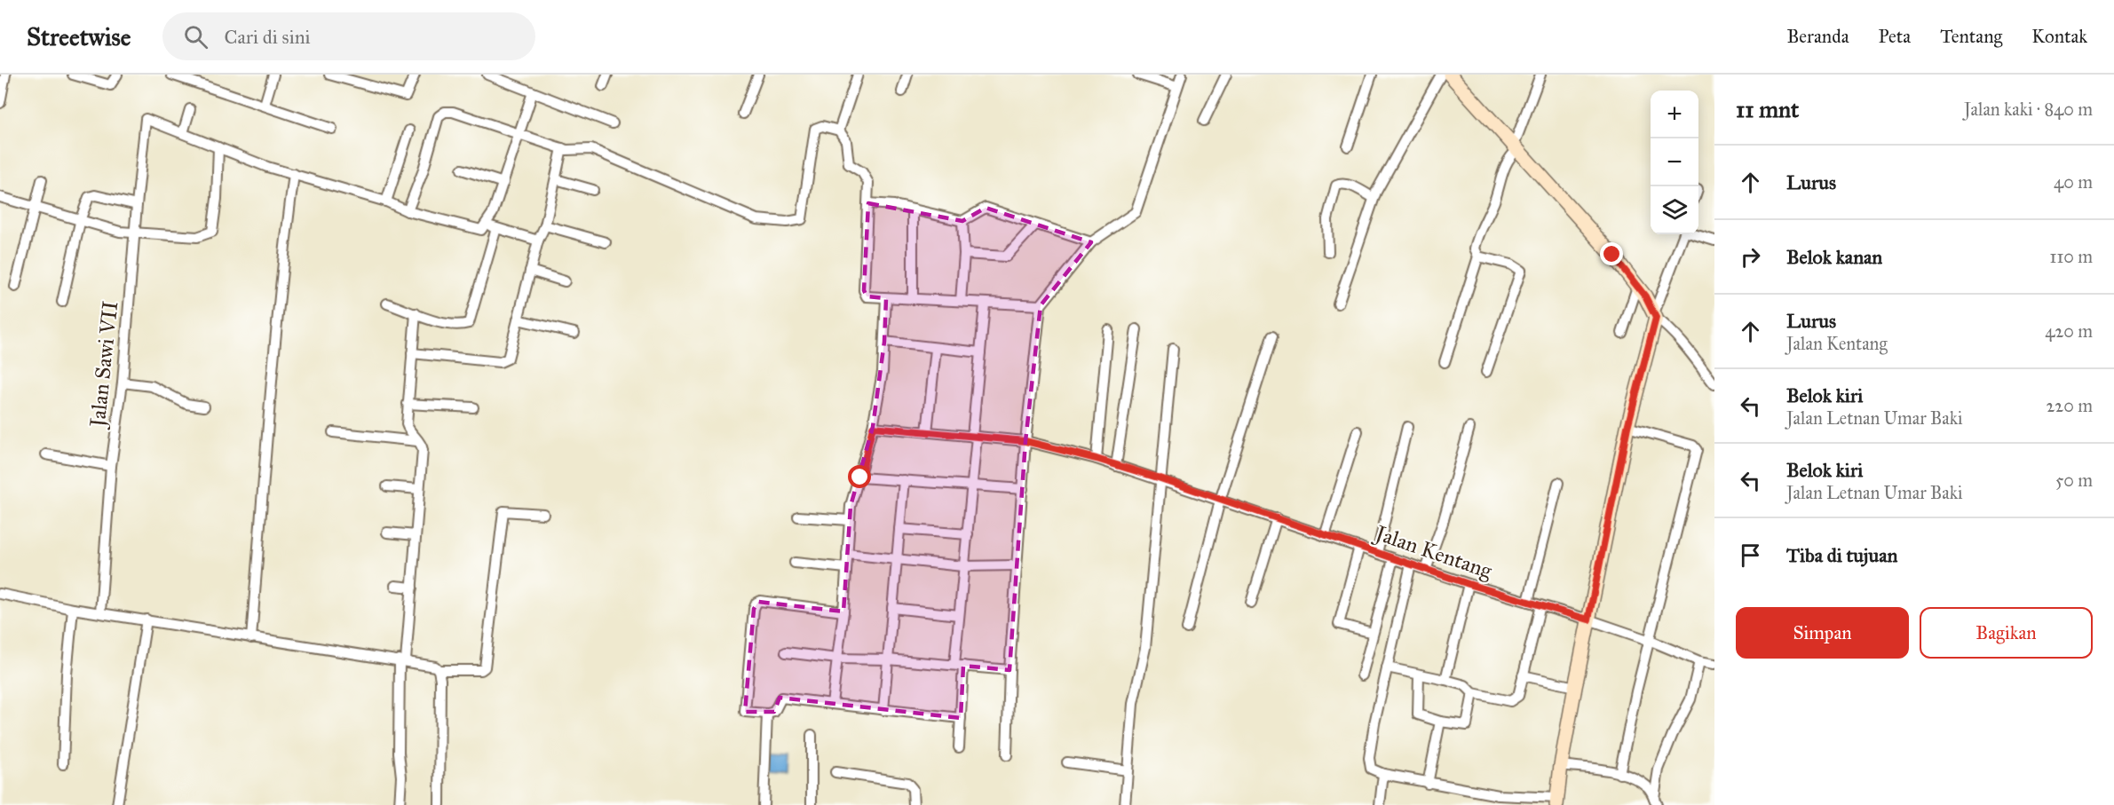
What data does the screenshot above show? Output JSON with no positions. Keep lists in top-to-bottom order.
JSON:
{
  "streets": {
    "street": ["Jalan Sawi VII", "Jalan Kentang"]
  },
  "page": {
    "header": "Streetwise",
    "search": "Cari di sini",
    "nav": [
      "Beranda",
      "Peta",
      "Tentang",
      "Kontak"
    ],
    "heading": ["11 mnt", "Jalan kaki · 840 m"],
    "map_buttons": ["+", "−"],
    "list": [
      ["Lurus", "40 m"],
      ["Belok kanan", "110 m"],
      ["Lurus", "Jalan Kentang", "420 m"],
      ["Belok kiri", "Jalan Letnan Umar Baki", "220 m"],
      ["Belok kiri", "Jalan Letnan Umar Baki", "50 m"],
      "Tiba di tujuan"
    ],
    "buttons": ["Simpan", "Bagikan"]
  }
}
